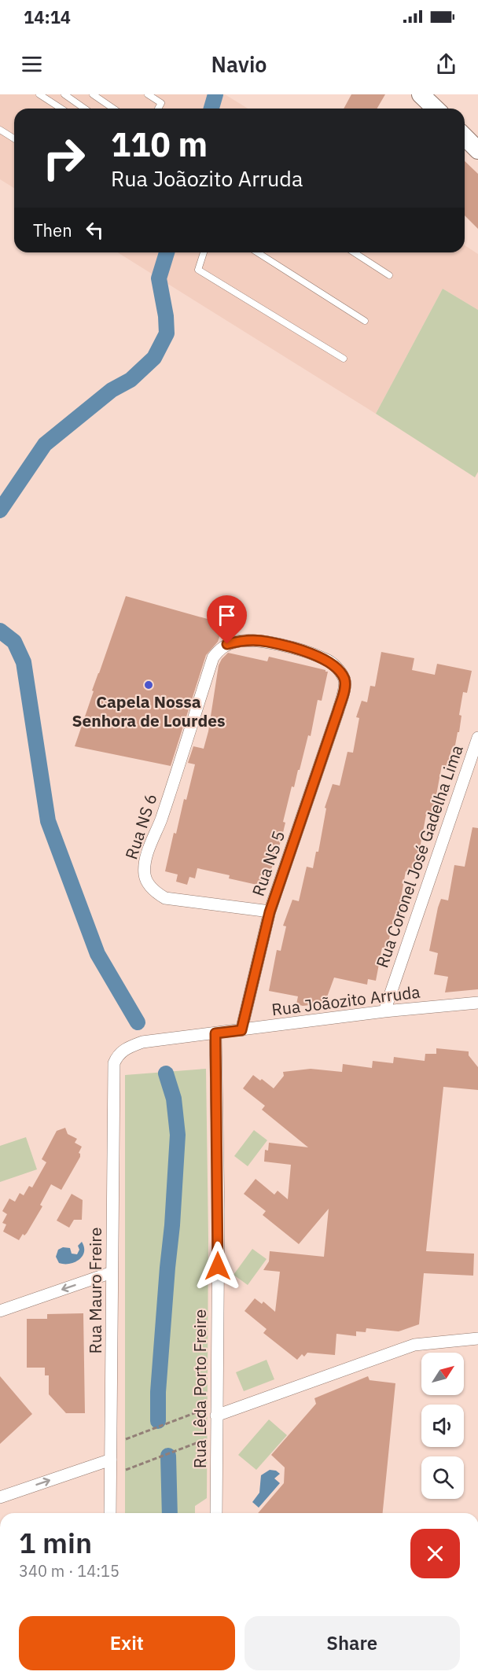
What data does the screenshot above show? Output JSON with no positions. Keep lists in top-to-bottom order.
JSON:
{
  "streets": {
    "street": [
      "Rua NS 6",
      "Rua Coronel José Gadelha Lima",
      "Rua NS 5",
      "Rua Joãozito Arruda",
      "Rua Mauro Freire",
      "Rua Lêda Porto Freire"
    ]
  },
  "crossings": [
    ["Rua NS 6", "Rua NS 5"],
    ["Rua Coronel José Gadelha Lima", "Rua Joãozito Arruda"],
    ["Rua NS 5", "Rua Joãozito Arruda"],
    ["Rua Joãozito Arruda", "Rua Mauro Freire"],
    ["Rua Joãozito Arruda", "Rua Lêda Porto Freire"]
  ],
  "places": ["Capela Nossa Senhora de Lourdes"],
  "north": "top right",
  "page": {
    "status": "14:14",
    "header": "Navio",
    "turn": ["110 m", "Rua Joãozito Arruda"],
    "then": "Then",
    "heading": ["1 min", "340 m · 14:15"],
    "buttons": ["Exit", "Share"]
  }
}
